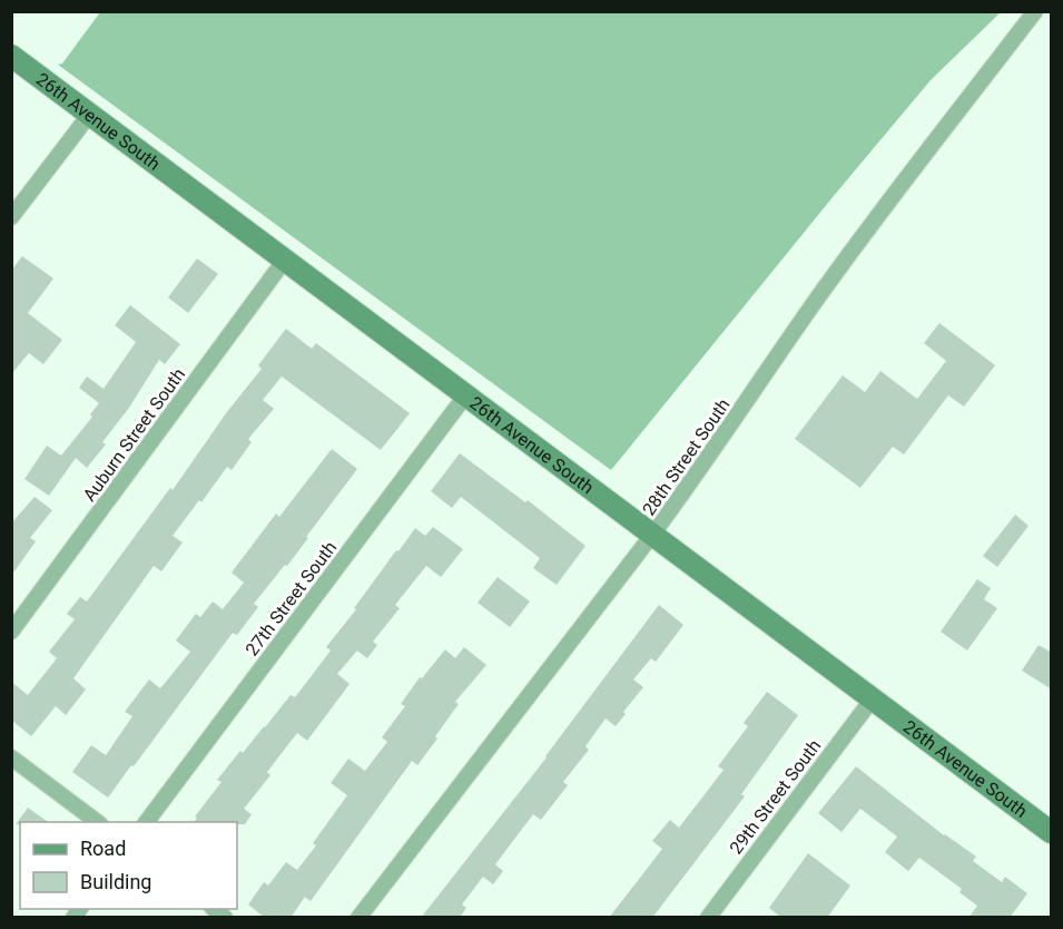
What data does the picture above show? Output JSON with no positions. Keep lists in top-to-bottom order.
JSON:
{
  "streets": {
    "street": [
      "26th Avenue South",
      "Auburn Street South",
      "28th Street South",
      "27th Street South",
      "29th Street South"
    ]
  },
  "crossings": [
    ["26th Avenue South", "Auburn Street South"],
    ["26th Avenue South", "28th Street South"],
    ["26th Avenue South", "27th Street South"],
    ["26th Avenue South", "29th Street South"]
  ],
  "legend": ["Road", "Building"]
}
